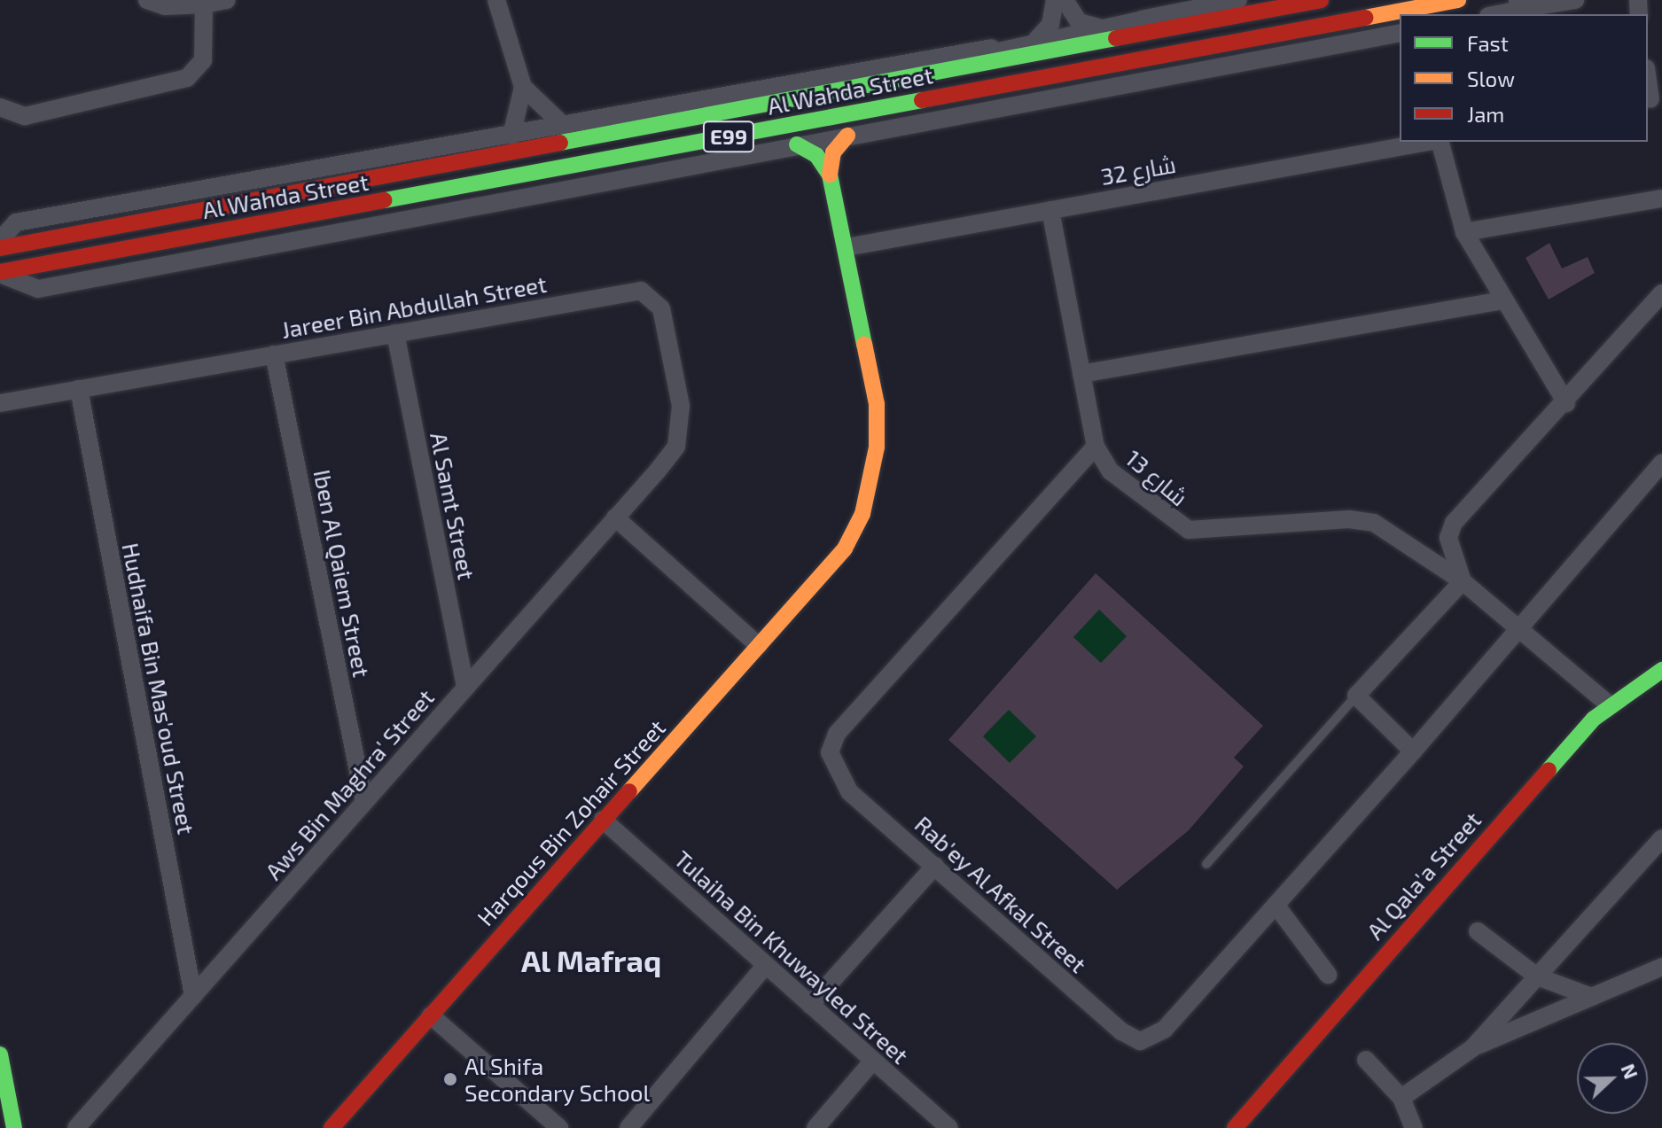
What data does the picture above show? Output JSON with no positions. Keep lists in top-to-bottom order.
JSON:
{
  "streets": {
    "main road": [
      "Al Wahda Street",
      "E99",
      "Harqous Bin Zohair Street",
      "Al Qala'a Street"
    ],
    "street": [
      "شارع 32",
      "Jareer Bin Abdullah Street",
      "شارع 13",
      "Al Samt Street",
      "Iben Al Qaiem Street",
      "Hudhaifa Bin Mas'oud Street",
      "Aws Bin Maghra' Street",
      "Rab'ey Al Afkal Street",
      "Tulaiha Bin Khuwayled Street"
    ]
  },
  "crossings": [
    ["شارع 32", "شارع 13"],
    ["شارع 32", "Harqous Bin Zohair Street"],
    ["Jareer Bin Abdullah Street", "Al Samt Street"],
    ["Jareer Bin Abdullah Street", "Iben Al Qaiem Street"],
    ["Jareer Bin Abdullah Street", "Hudhaifa Bin Mas'oud Street"],
    ["Jareer Bin Abdullah Street", "Aws Bin Maghra' Street"],
    ["شارع 13", "Al Qala'a Street"],
    ["شارع 13", "Rab'ey Al Afkal Street"],
    ["Al Samt Street", "Aws Bin Maghra' Street"],
    ["Iben Al Qaiem Street", "Aws Bin Maghra' Street"],
    ["Hudhaifa Bin Mas'oud Street", "Aws Bin Maghra' Street"],
    ["Harqous Bin Zohair Street", "Tulaiha Bin Khuwayled Street"]
  ],
  "districts": ["Al Mafraq"],
  "places": ["Al Shifa Secondary School"],
  "legend": ["Fast", "Slow", "Jam"],
  "north": "right"
}
